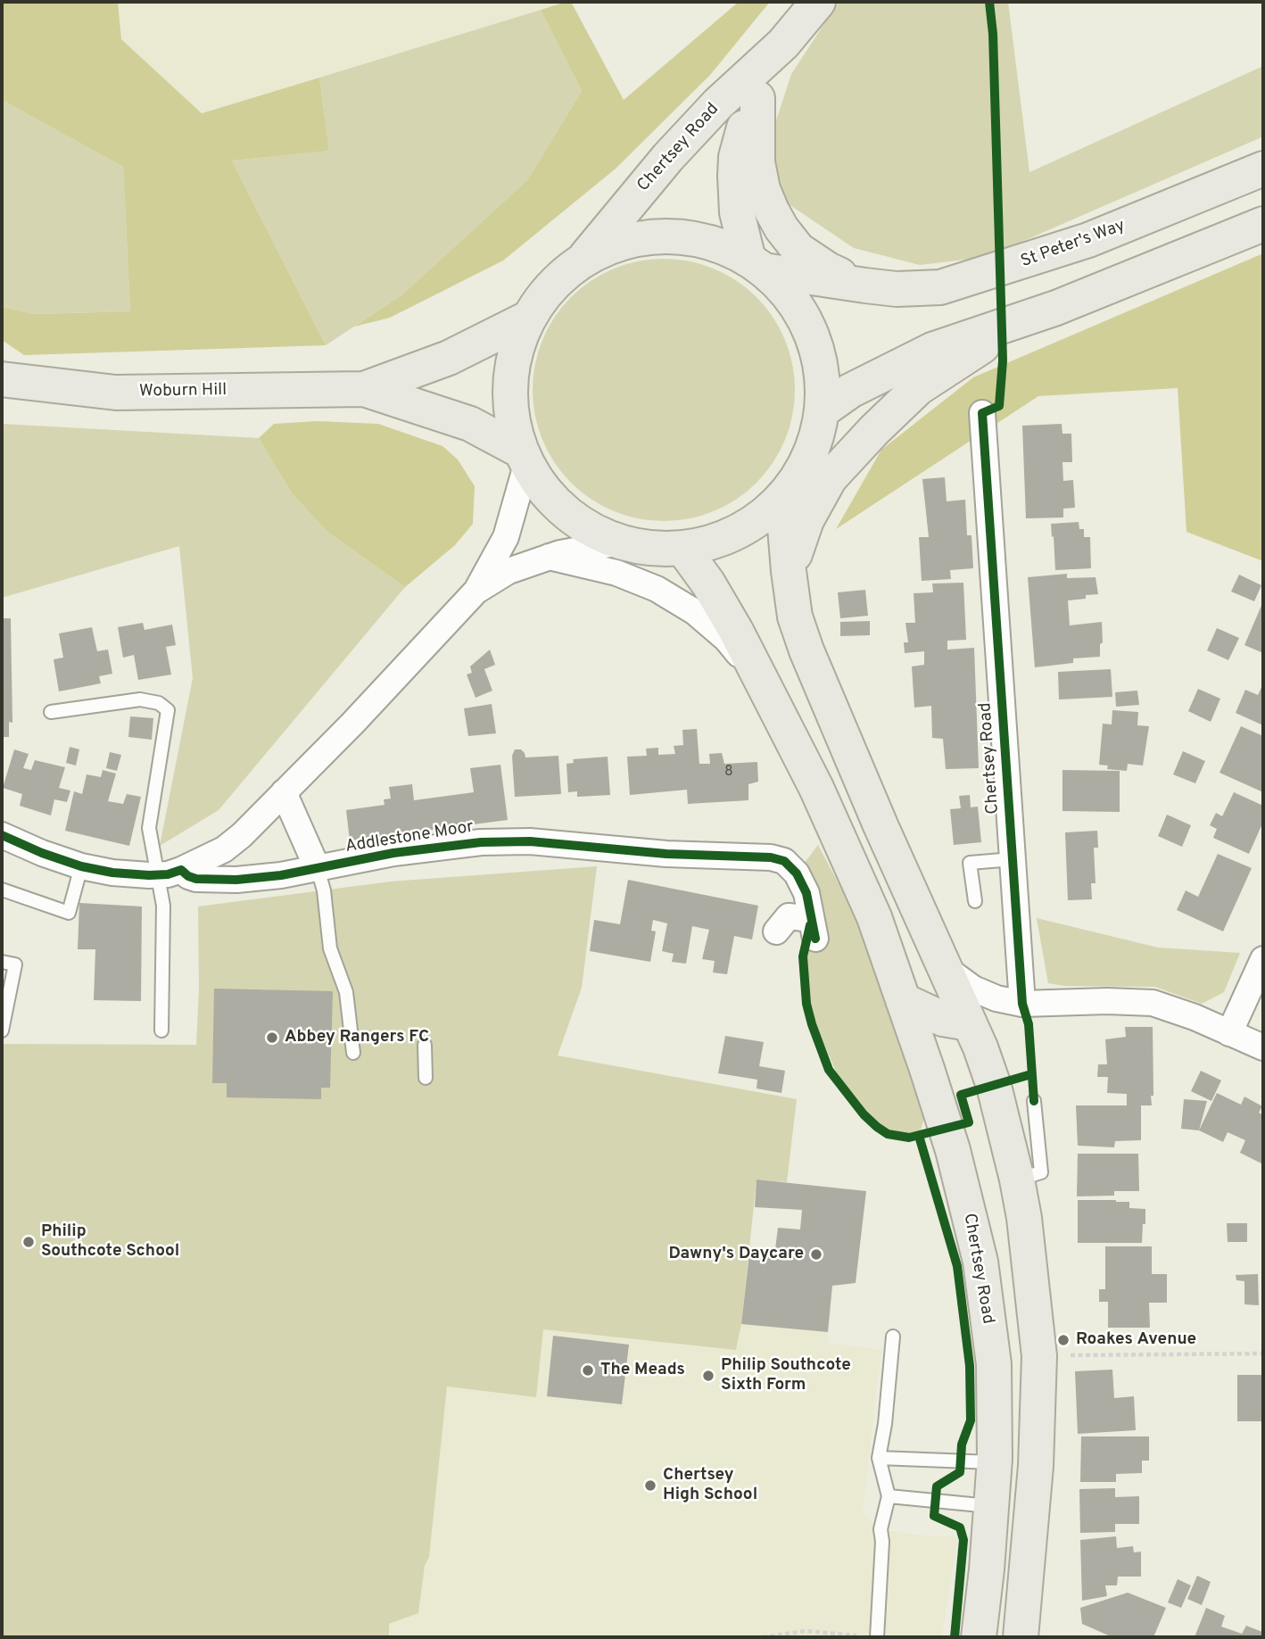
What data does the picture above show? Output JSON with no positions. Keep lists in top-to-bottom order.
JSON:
{
  "streets": {
    "main road": ["Chertsey Road", "St Peter's Way", "Woburn Hill"],
    "street": ["Addlestone Moor"]
  },
  "crossings": [
    ["Chertsey Road", "St Peter's Way"],
    ["Woburn Hill", "Addlestone Moor"]
  ],
  "places": [
    "Abbey Rangers FC",
    "Philip Southcote School",
    "Dawny's Daycare",
    "Roakes Avenue",
    "The Meads",
    "Philip Southcote Sixth Form",
    "Chertsey High School"
  ],
  "house_numbers": ["8"]
}
